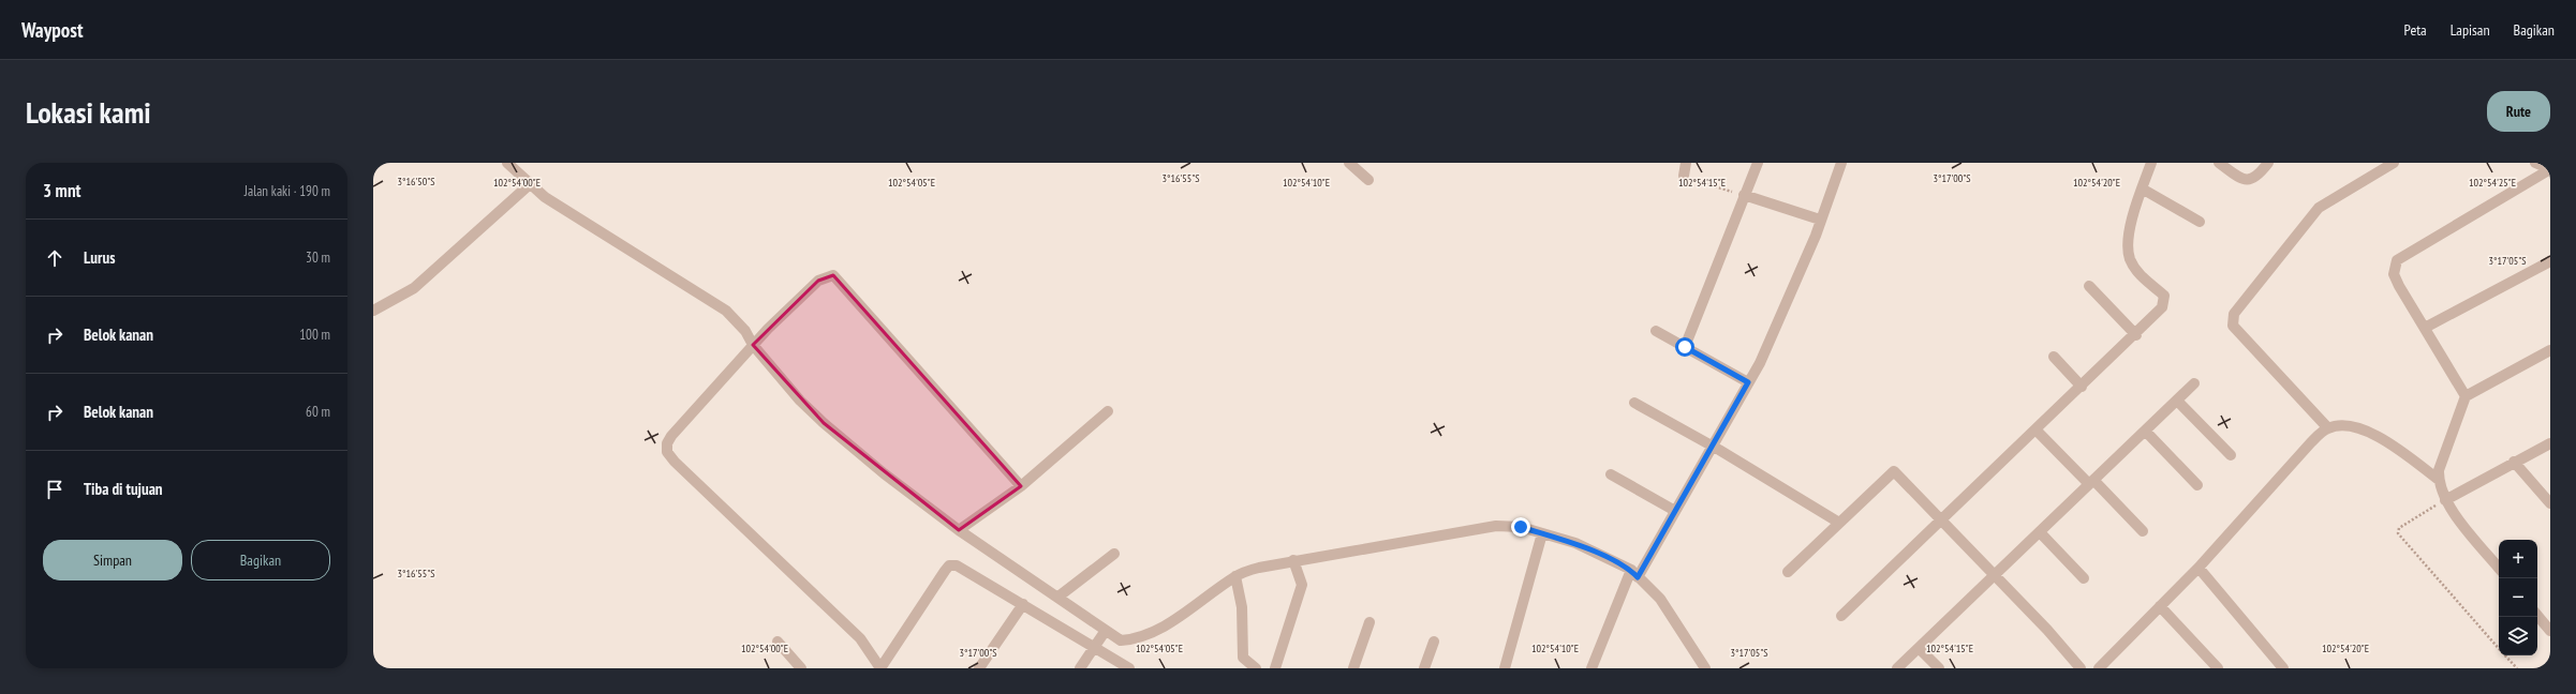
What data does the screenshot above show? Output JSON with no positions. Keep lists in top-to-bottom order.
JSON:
{
  "page": {
    "header": "Waypost",
    "nav": ["Peta", "Lapisan", "Bagikan"],
    "buttons": [
      "Rute",
      ["Simpan", "Bagikan"]
    ],
    "title": "Lokasi kami",
    "heading": ["3 mnt", "Jalan kaki · 190 m"],
    "list": [
      ["Lurus", "30 m"],
      ["Belok kanan", "100 m"],
      ["Belok kanan", "60 m"],
      "Tiba di tujuan"
    ],
    "map_buttons": ["+", "−"]
  },
  "coordinates": [
    "3°16'55\"S",
    "3°17'00\"S",
    "3°16'50\"S",
    "102°54'00\"E",
    "102°54'05\"E",
    "102°54'10\"E",
    "102°54'15\"E",
    "102°54'20\"E",
    "102°54'25\"E",
    "3°17'05\"S"
  ]
}
